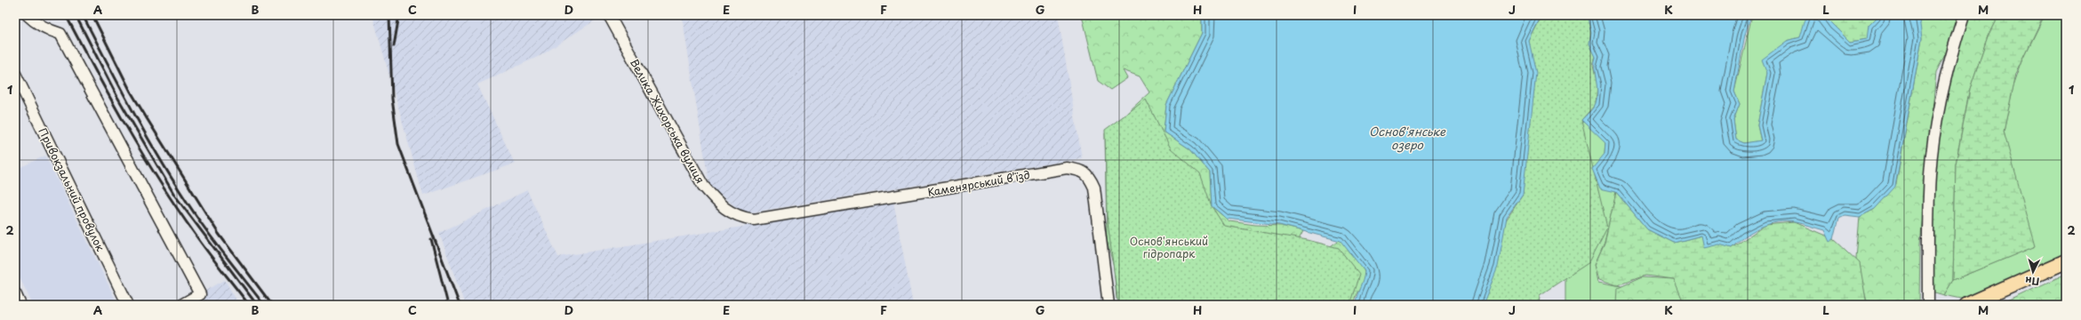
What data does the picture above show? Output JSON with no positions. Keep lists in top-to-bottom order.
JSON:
{
  "streets": {
    "street": ["Велика Жихорська вулиця", "Каменярський в’їзд", "Привокзальний провулок"]
  },
  "crossings": [
    ["Велика Жихорська вулиця", "Каменярський в’їзд"]
  ],
  "water": ["Основ'янське озеро"],
  "parks": ["Основ'янський гідропарк"],
  "north": "bottom",
  "grid": {
    "columns": [
      "A",
      "B",
      "C",
      "D",
      "E",
      "F",
      "G",
      "H",
      "I",
      "J",
      "K",
      "L",
      "M"
    ],
    "rows": ["1", "2"]
  }
}
